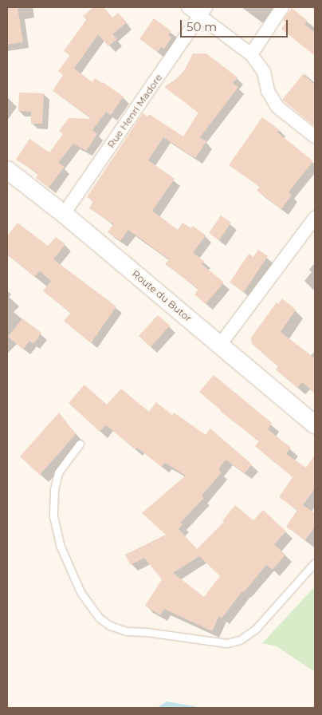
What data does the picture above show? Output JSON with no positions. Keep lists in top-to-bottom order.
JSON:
{
  "streets": {
    "street": ["Rue Henri Madore", "Route du Butor"]
  },
  "crossings": [
    ["Rue Henri Madore", "Route du Butor"]
  ],
  "scale_bar": "50 m"
}
